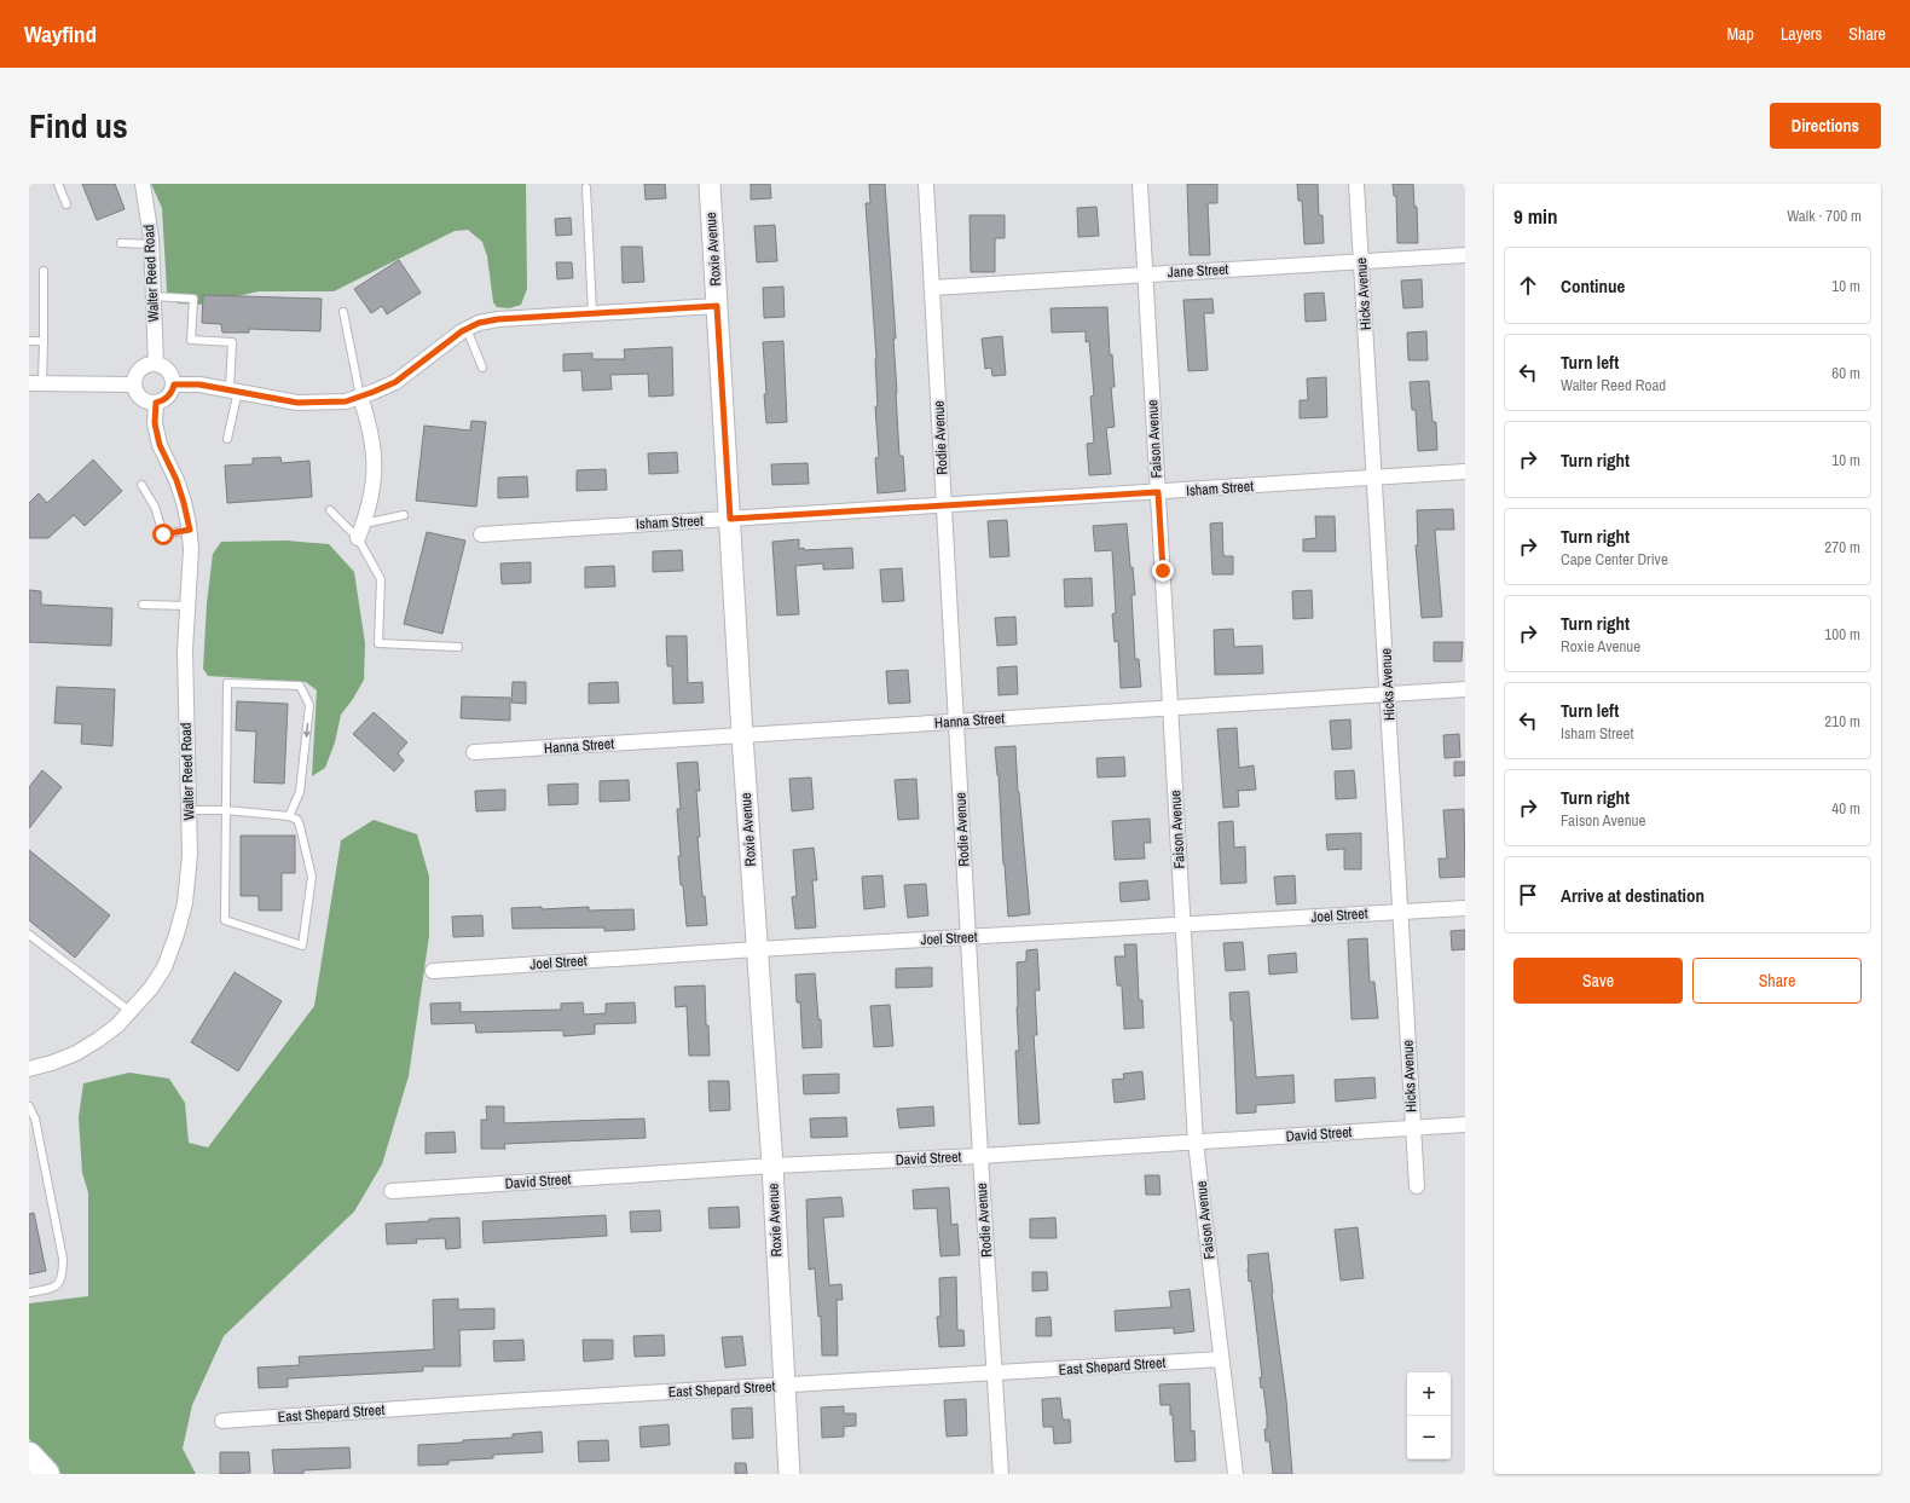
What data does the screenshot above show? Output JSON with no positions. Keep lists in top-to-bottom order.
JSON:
{
  "streets": {
    "street": [
      "Roxie Avenue",
      "Jane Street",
      "Walter Reed Road",
      "Hicks Avenue",
      "Rodie Avenue",
      "Faison Avenue",
      "Isham Street",
      "Hanna Street",
      "Joel Street",
      "David Street",
      "East Shepard Street"
    ]
  },
  "crossings": [
    ["Roxie Avenue", "Isham Street"],
    ["Roxie Avenue", "Hanna Street"],
    ["Roxie Avenue", "Joel Street"],
    ["Roxie Avenue", "David Street"],
    ["Roxie Avenue", "East Shepard Street"],
    ["Jane Street", "Hicks Avenue"],
    ["Jane Street", "Rodie Avenue"],
    ["Jane Street", "Faison Avenue"],
    ["Hicks Avenue", "Isham Street"],
    ["Hicks Avenue", "Hanna Street"],
    ["Hicks Avenue", "Joel Street"],
    ["Hicks Avenue", "David Street"],
    ["Rodie Avenue", "Isham Street"],
    ["Rodie Avenue", "Hanna Street"],
    ["Rodie Avenue", "Joel Street"],
    ["Rodie Avenue", "David Street"],
    ["Rodie Avenue", "East Shepard Street"],
    ["Faison Avenue", "Isham Street"],
    ["Faison Avenue", "Hanna Street"],
    ["Faison Avenue", "Joel Street"],
    ["Faison Avenue", "David Street"],
    ["Faison Avenue", "East Shepard Street"]
  ],
  "page": {
    "header": "Wayfind",
    "nav": ["Map", "Layers", "Share"],
    "title": "Find us",
    "buttons": [
      "Directions",
      ["Save", "Share"]
    ],
    "heading": ["9 min", "Walk · 700 m"],
    "list": [
      ["Continue", "10 m"],
      ["Turn left", "Walter Reed Road", "60 m"],
      ["Turn right", "10 m"],
      ["Turn right", "Cape Center Drive", "270 m"],
      ["Turn right", "Roxie Avenue", "100 m"],
      ["Turn left", "Isham Street", "210 m"],
      ["Turn right", "Faison Avenue", "40 m"],
      "Arrive at destination"
    ],
    "map_buttons": ["+", "−"]
  }
}
